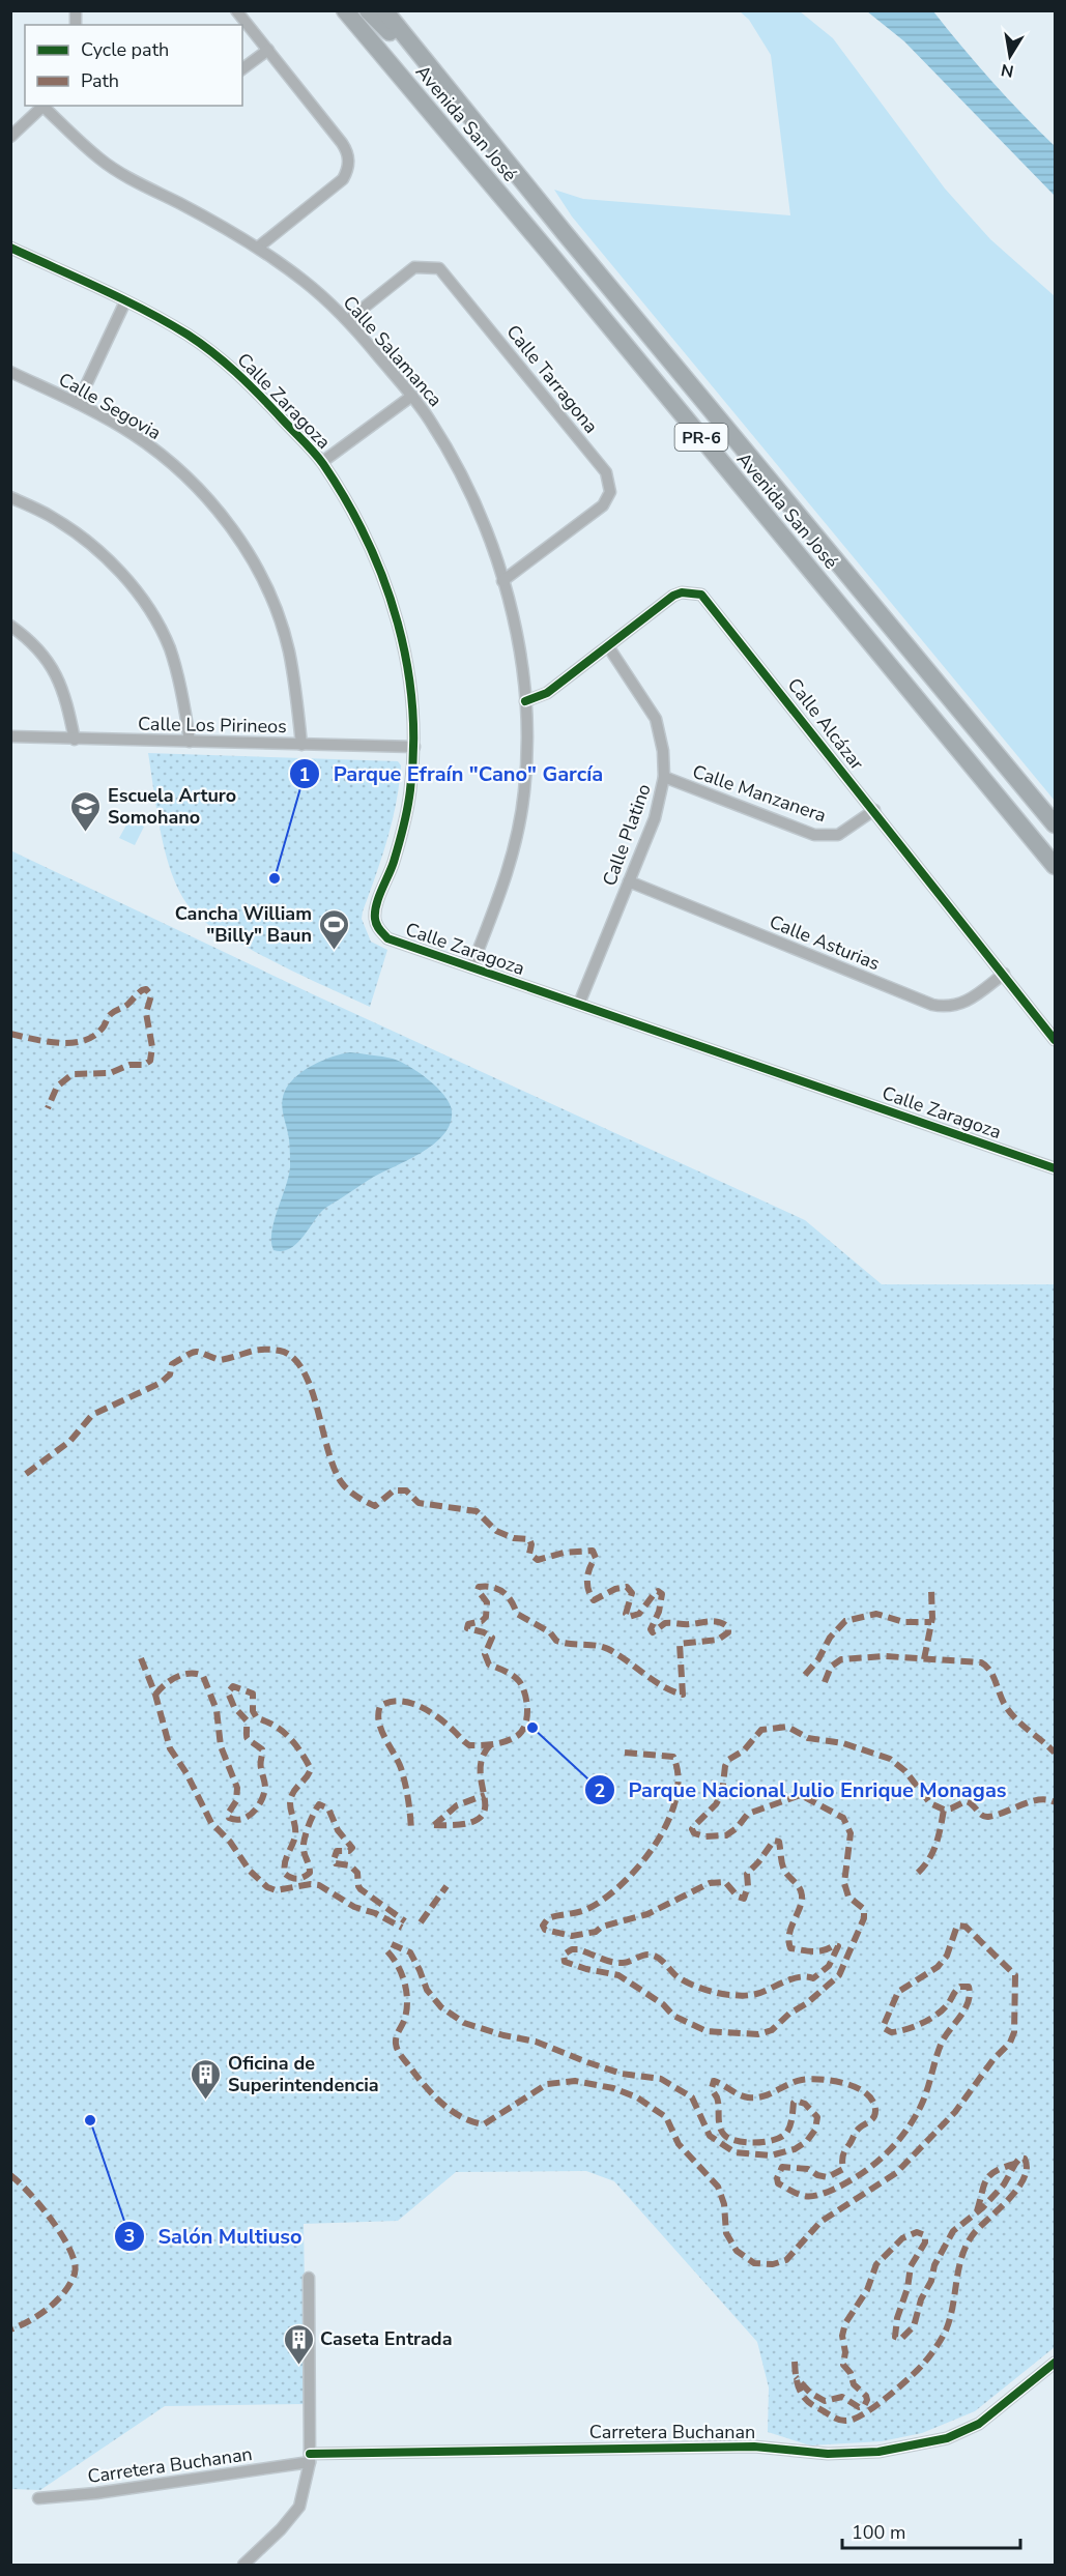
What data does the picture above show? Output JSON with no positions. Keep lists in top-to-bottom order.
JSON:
{
  "streets": {
    "main road": ["Avenida San José", "PR-6"],
    "street": [
      "Calle Salamanca",
      "Calle Tarragona",
      "Calle Zaragoza",
      "Calle Segovia",
      "Calle Alcázar",
      "Calle Los Pirineos",
      "Calle Manzanera",
      "Calle Platino",
      "Calle Asturias",
      "Carretera Buchanan"
    ]
  },
  "crossings": [
    ["Calle Salamanca", "Calle Tarragona"],
    ["Calle Salamanca", "Calle Zaragoza"],
    ["Calle Salamanca", "Calle Alcázar"],
    ["Calle Zaragoza", "Calle Los Pirineos"],
    ["Calle Zaragoza", "Calle Platino"],
    ["Calle Segovia", "Calle Los Pirineos"],
    ["Calle Alcázar", "Calle Manzanera"],
    ["Calle Alcázar", "Calle Platino"],
    ["Calle Alcázar", "Calle Asturias"],
    ["Calle Manzanera", "Calle Platino"],
    ["Calle Platino", "Calle Asturias"]
  ],
  "places": {
    "school or university": ["Escuela Arturo Somohano"],
    "other": ["Parque Efraín \"Cano\" García", "Parque Nacional Julio Enrique Monagas", "Salón Multiuso"],
    "sports": ["Cancha William \"Billy\" Baun"],
    "building": ["Oficina de Superintendencia", "Caseta Entrada"]
  },
  "legend": ["Cycle path", "Path"],
  "scale_bar": "100 m",
  "north": "bottom"
}
